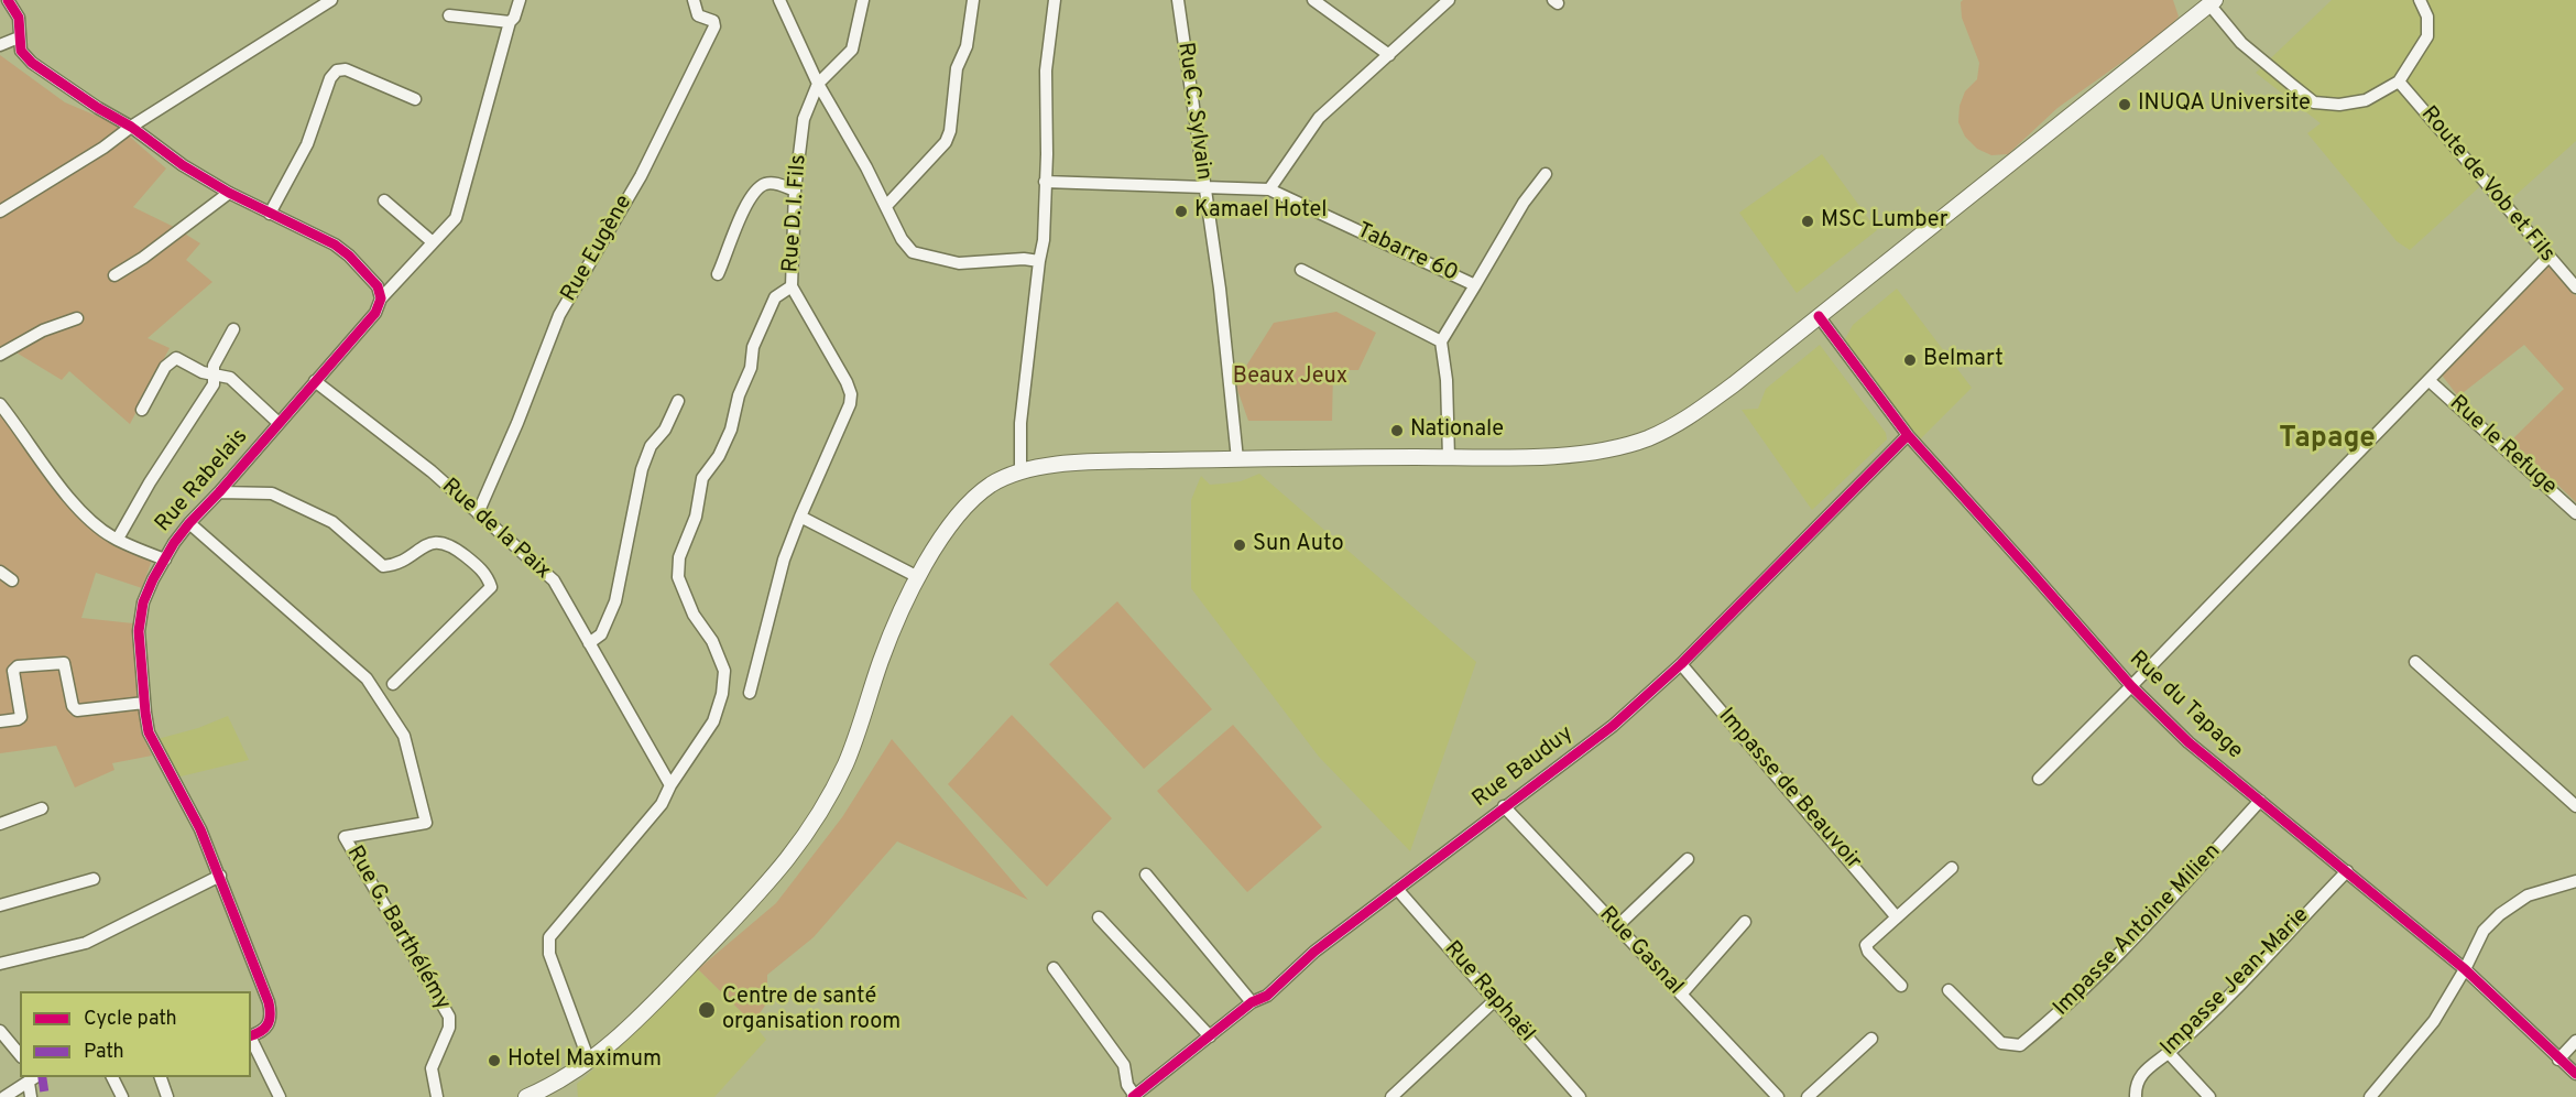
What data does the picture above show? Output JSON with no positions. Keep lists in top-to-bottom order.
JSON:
{
  "streets": {
    "street": [
      "Rue C. Sylvain",
      "Route de Vob et Fils",
      "Rue D. I. Fils",
      "Rue Eugène",
      "Tabarre 60",
      "Rue le Refuge",
      "Rue Rabelais",
      "Rue de la Paix",
      "Rue du Tapage",
      "Rue Bauduy",
      "Impasse de Beauvoir",
      "Rue G. Barthélémy",
      "Impasse Antoine Milien",
      "Rue Gasnal",
      "Impasse Jean-Marie",
      "Rue Raphaël"
    ]
  },
  "crossings": [
    ["Rue C. Sylvain", "Tabarre 60"],
    ["Rue Eugène", "Rue de la Paix"],
    ["Rue Rabelais", "Rue de la Paix"],
    ["Rue Rabelais", "Rue G. Barthélémy"],
    ["Rue du Tapage", "Rue Bauduy"],
    ["Rue du Tapage", "Impasse Antoine Milien"],
    ["Rue du Tapage", "Impasse Jean-Marie"],
    ["Rue Bauduy", "Impasse de Beauvoir"],
    ["Rue Bauduy", "Rue Gasnal"],
    ["Rue Bauduy", "Rue Raphaël"]
  ],
  "districts": ["Tapage"],
  "parks": ["Beaux Jeux"],
  "places": [
    "INUQA Universite",
    "Kamael Hotel",
    "MSC Lumber",
    "Belmart",
    "Nationale",
    "Sun Auto",
    "Centre de santé organisation room",
    "Hotel Maximum"
  ],
  "legend": ["Cycle path", "Path"]
}
